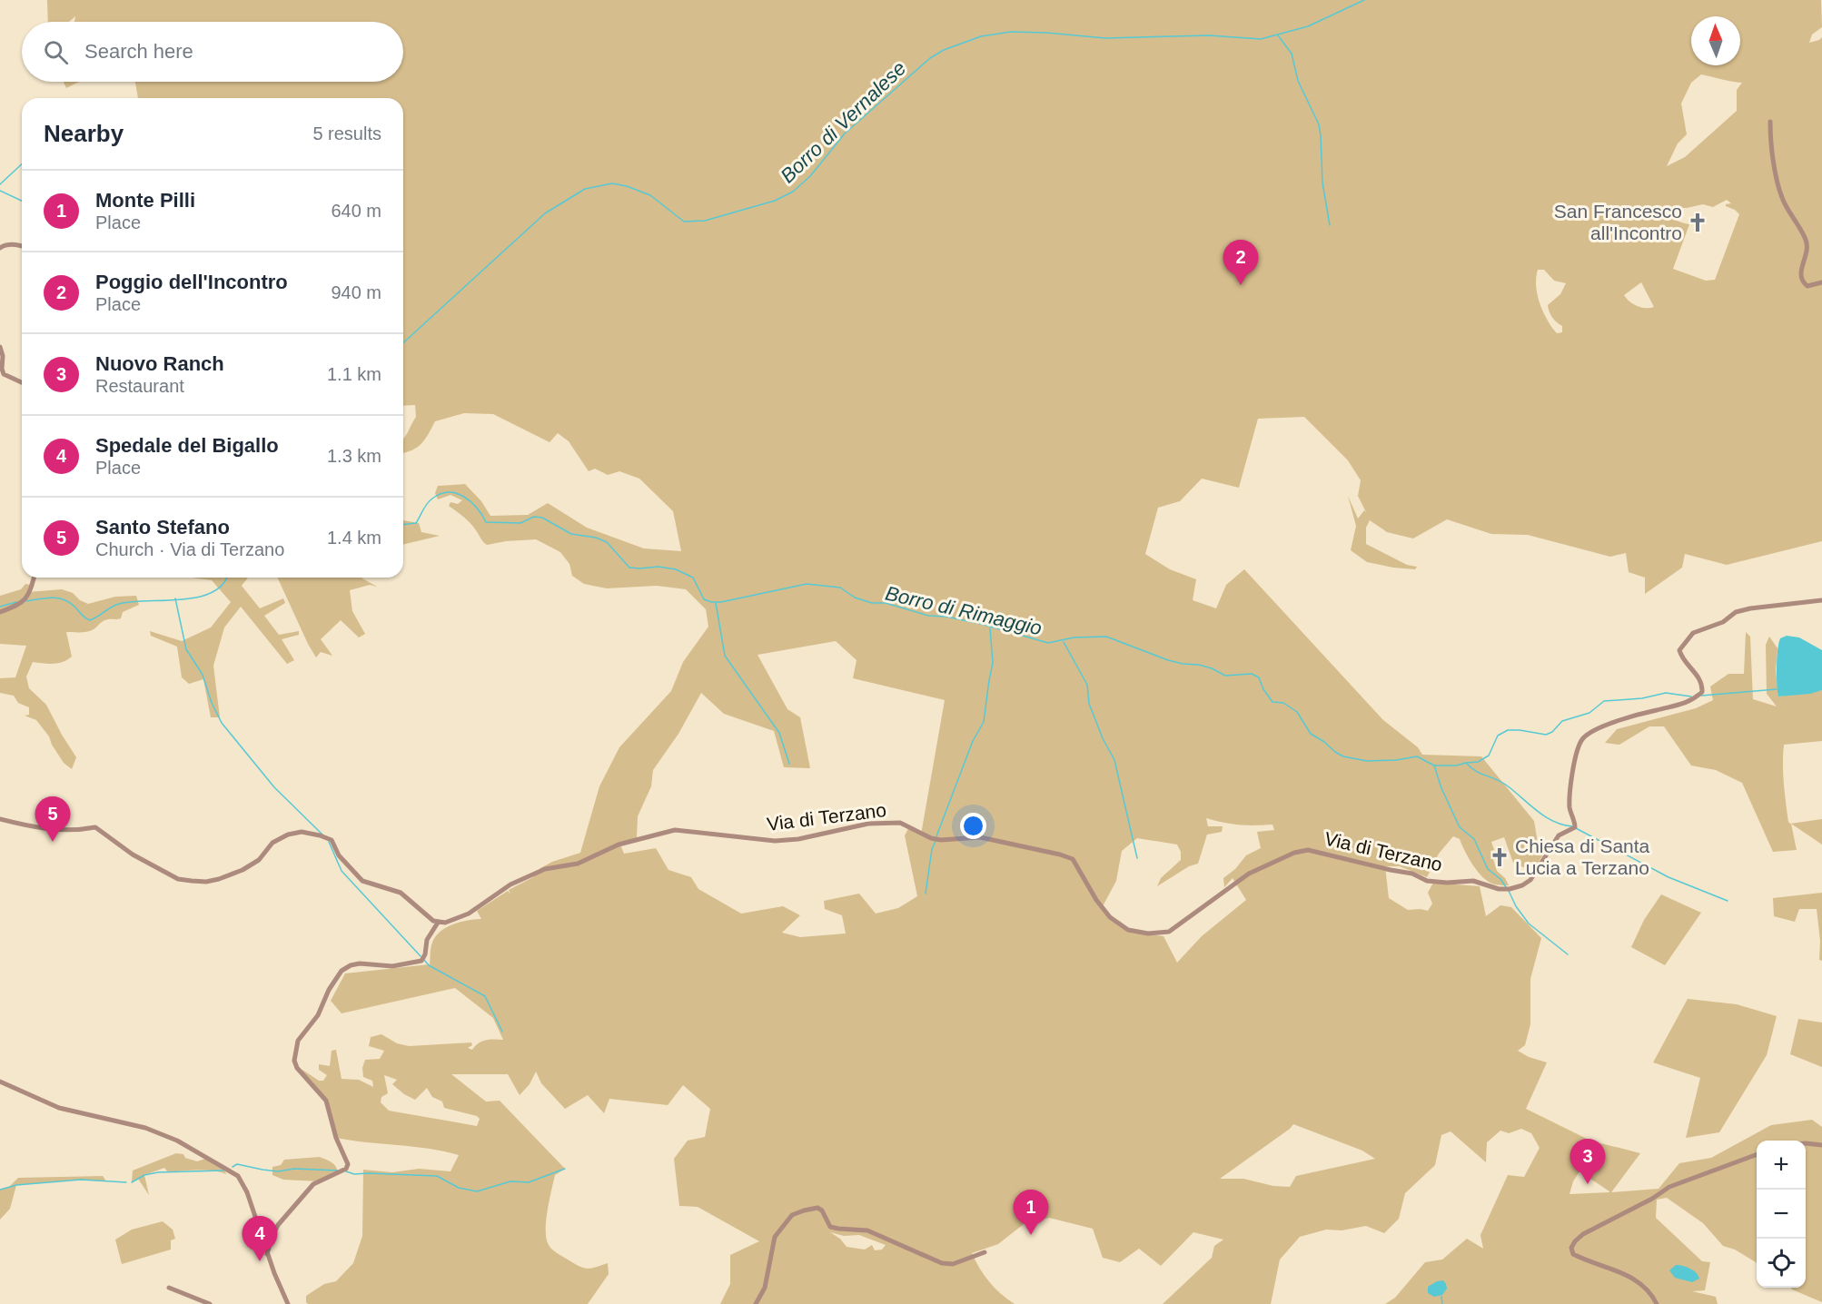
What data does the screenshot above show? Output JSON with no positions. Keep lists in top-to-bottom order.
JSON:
{
  "streets": {
    "street": ["Via di Terzano"]
  },
  "water": ["Borro di Vernalese", "Borro di Rimaggio"],
  "places": {
    "church": ["San Francesco all'Incontro", "Chiesa di Santa Lucia a Terzano"]
  },
  "north": "top",
  "page": {
    "search": "Search here",
    "heading": ["Nearby", "5 results"],
    "list": [
      {
        "mark": "1",
        "name": "Monte Pilli",
        "note": "Place",
        "value": "640 m"
      },
      {
        "mark": "2",
        "name": "Poggio dell'Incontro",
        "note": "Place",
        "value": "940 m"
      },
      {
        "mark": "3",
        "name": "Nuovo Ranch",
        "note": "Restaurant",
        "value": "1.1 km"
      },
      {
        "mark": "4",
        "name": "Spedale del Bigallo",
        "note": "Place",
        "value": "1.3 km"
      },
      {
        "mark": "5",
        "name": "Santo Stefano",
        "note": "Church · Via di Terzano",
        "value": "1.4 km"
      }
    ],
    "pins": [
      "2",
      "5",
      "3",
      "1",
      "4"
    ],
    "map_buttons": ["+", "−"]
  }
}
